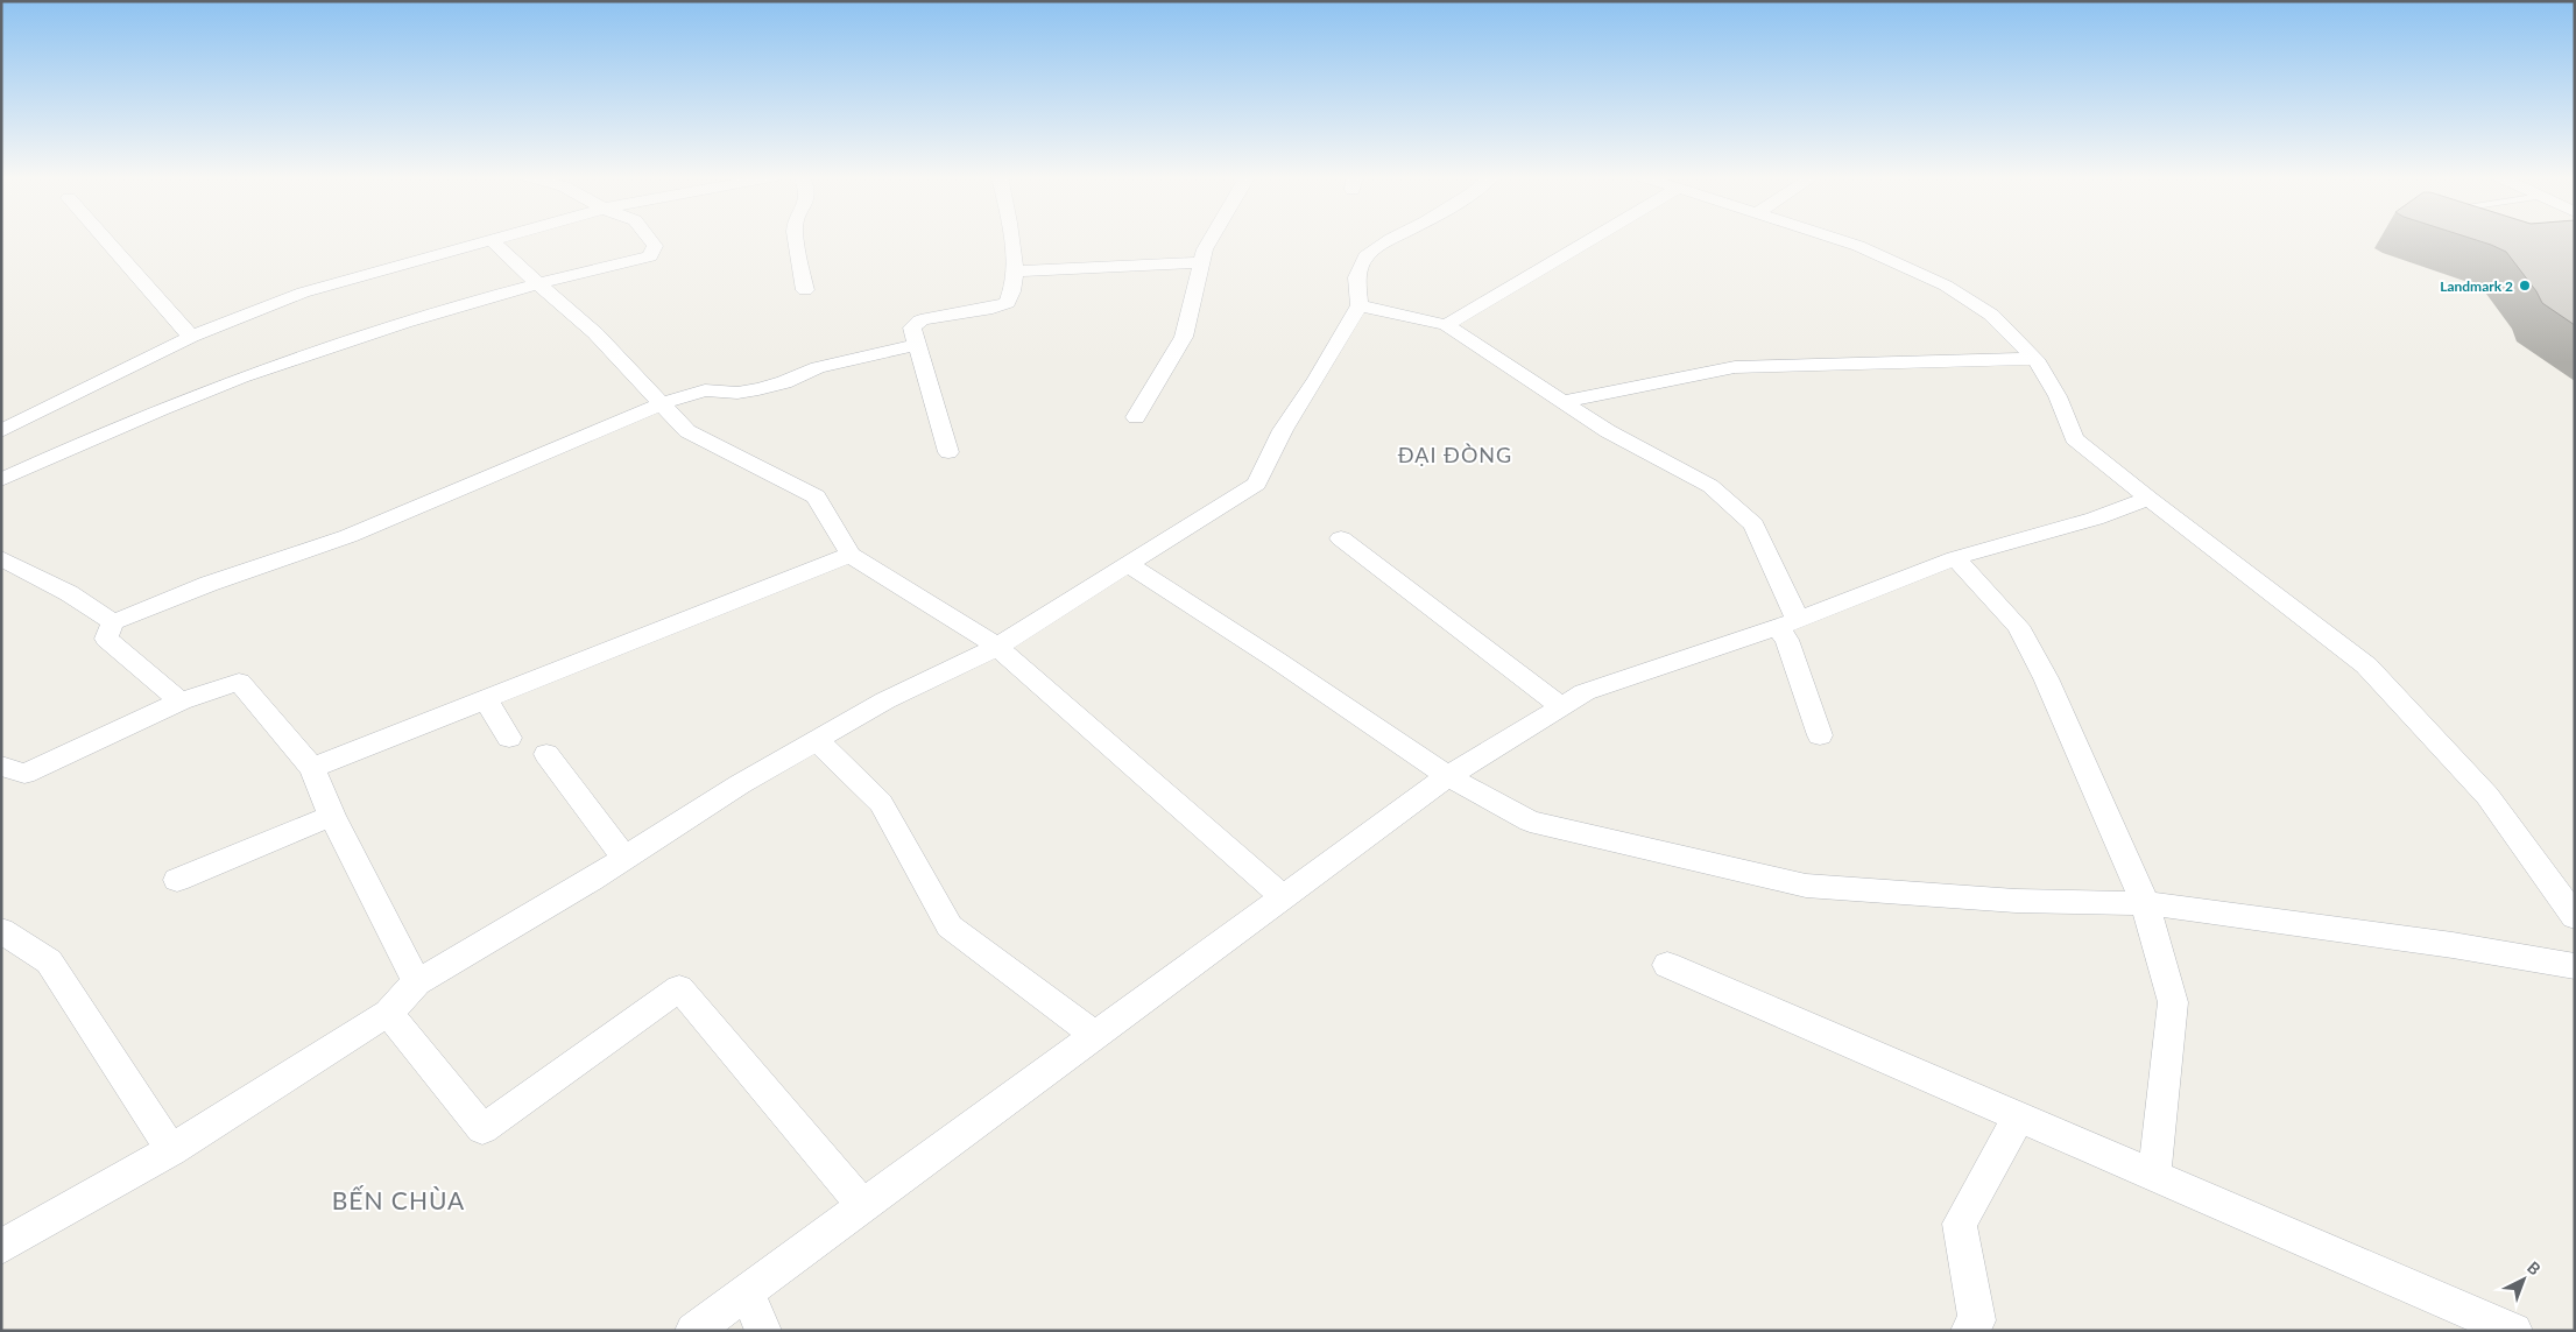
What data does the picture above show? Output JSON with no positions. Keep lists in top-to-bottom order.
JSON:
{
  "districts": ["ĐẠI ĐÒNG", "BẾN CHÙA"],
  "places": ["Landmark 2"],
  "north": "top right"
}
